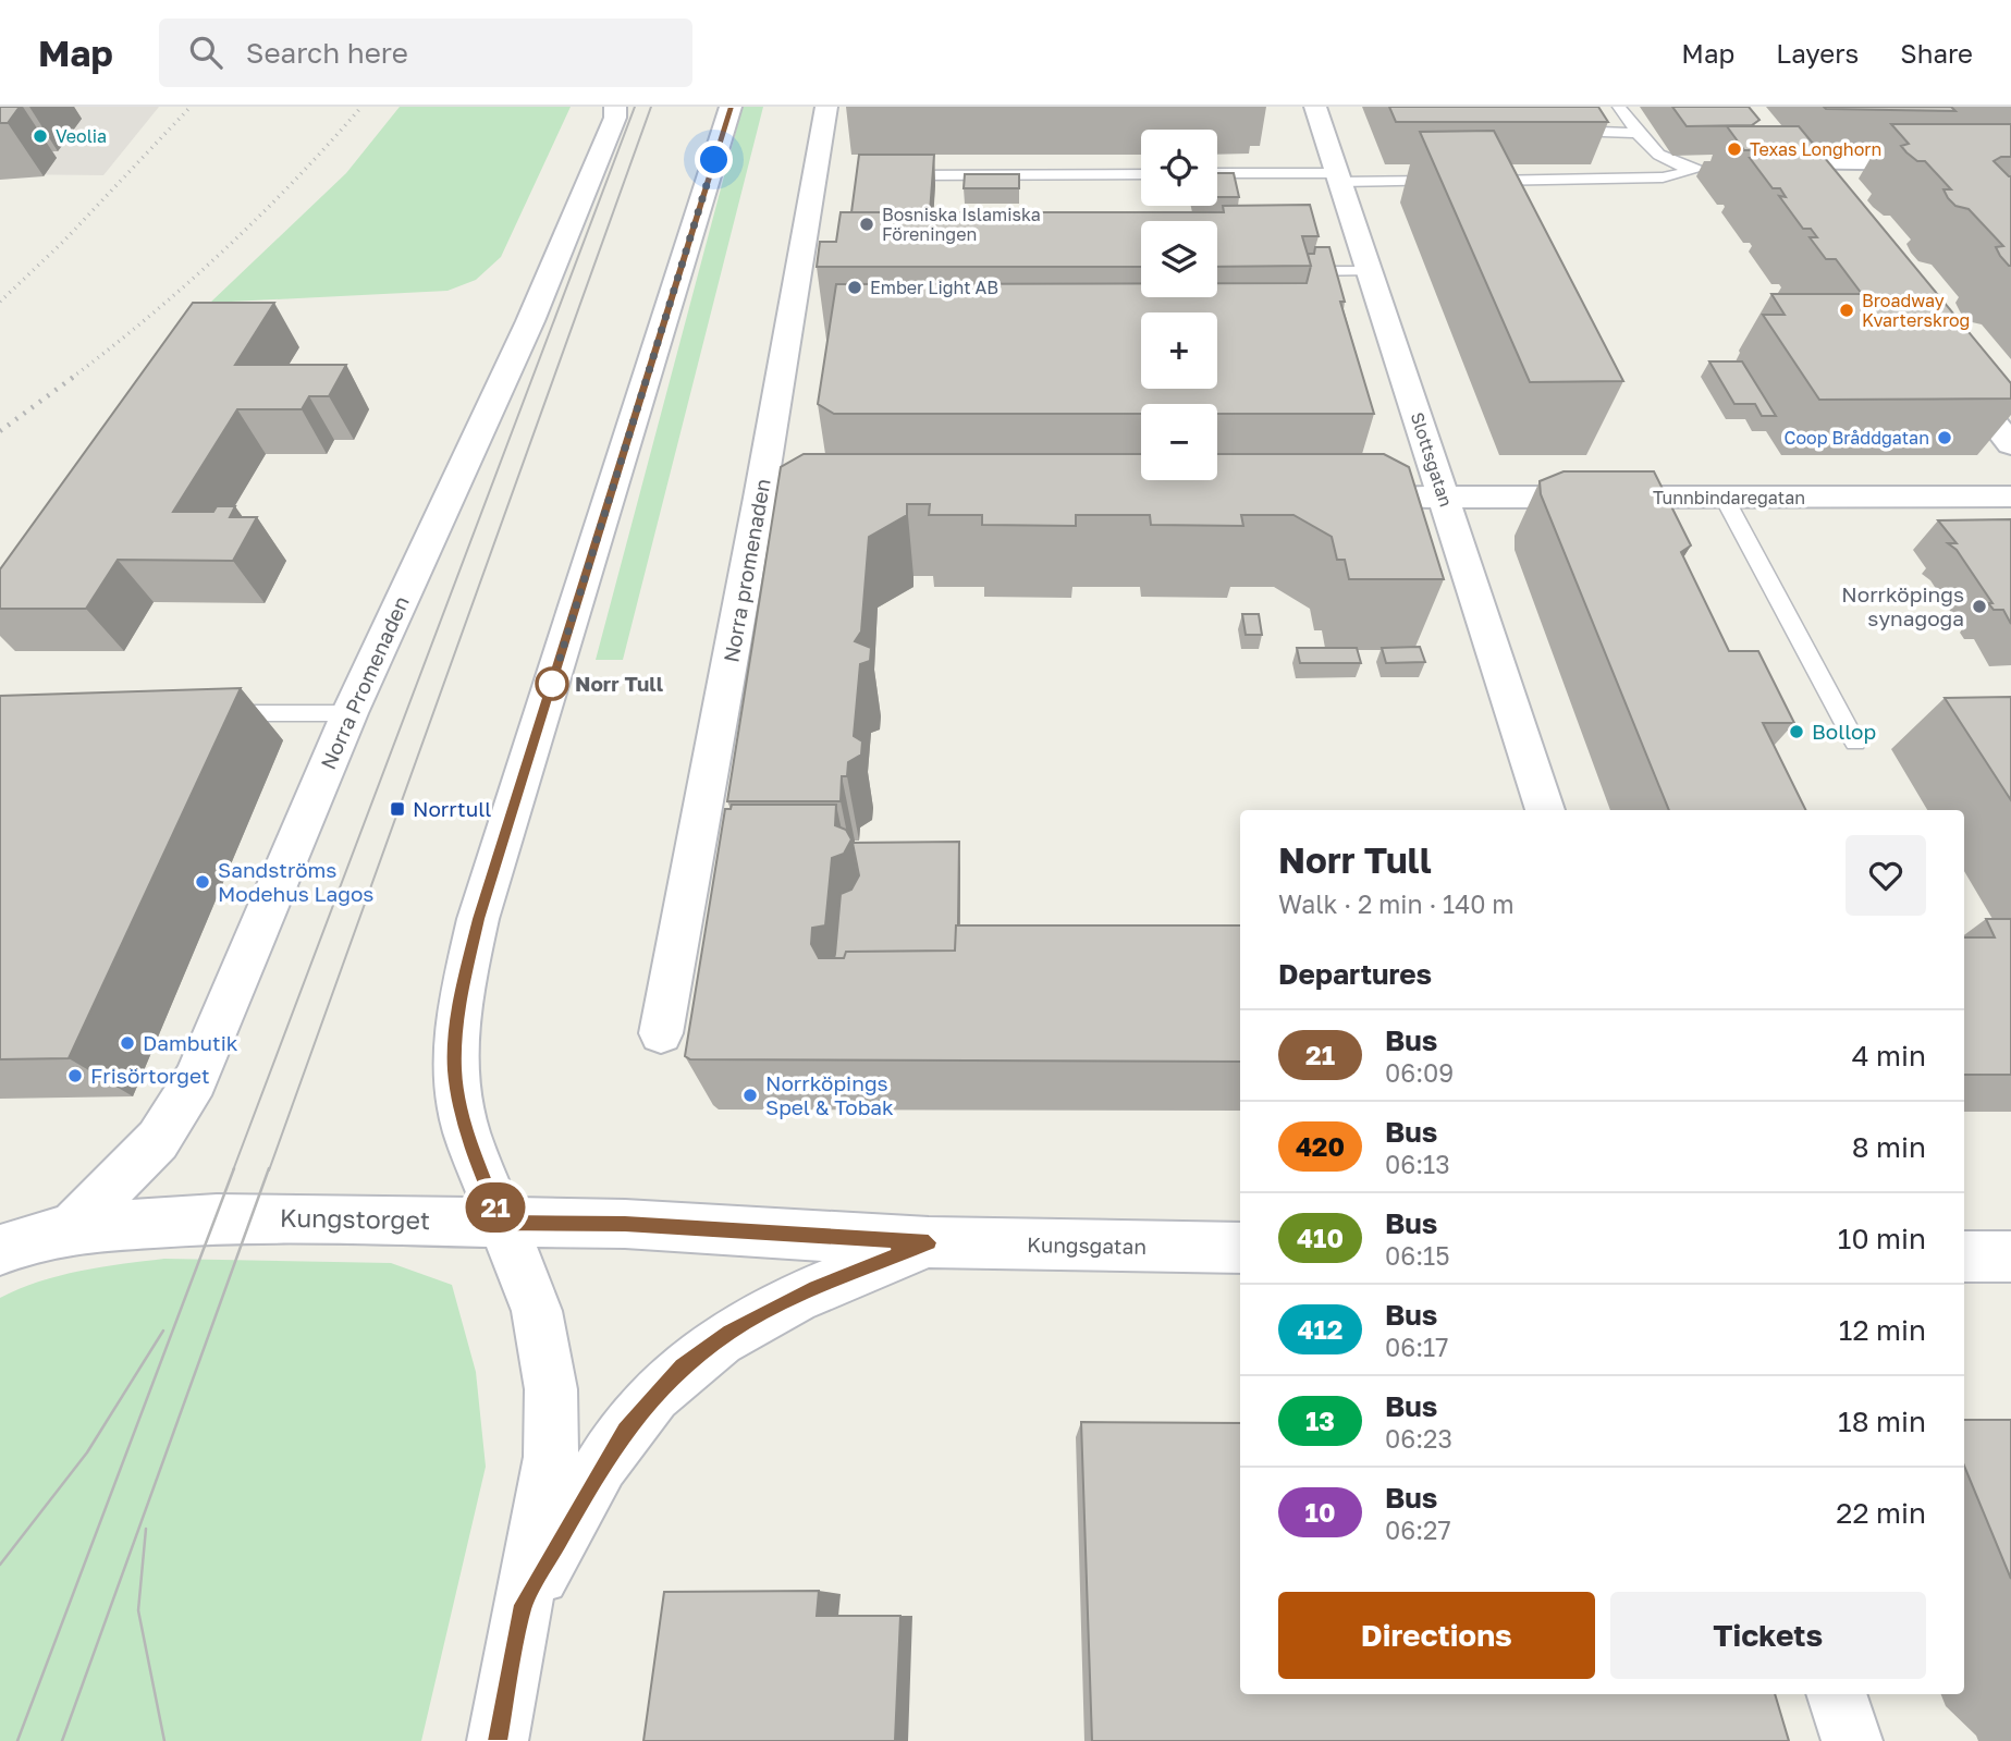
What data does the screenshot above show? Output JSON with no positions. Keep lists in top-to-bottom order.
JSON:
{
  "streets": {
    "main road": [
      "Slottsgatan",
      "Tunnbindaregatan",
      "Norra promenaden",
      "Norra Promenaden",
      "Kungstorget",
      "Kungsgatan"
    ]
  },
  "crossings": [
    ["Slottsgatan", "Tunnbindaregatan"],
    ["Norra Promenaden", "Kungstorget"],
    ["Kungstorget", "Kungsgatan"]
  ],
  "places": {
    "other": [
      "Veolia",
      "Texas Longhorn",
      "Bosniska Islamiska Föreningen",
      "Ember Light AB",
      "Broadway Kvarterskrog",
      "Coop Bråddgatan",
      "Norrköpings synagoga",
      "Norr Tull",
      "Bollop",
      "Sandströms Modehus Lagos",
      "Dambutik",
      "Frisörtorget",
      "Norrköpings Spel & Tobak"
    ],
    "transit": ["Norrtull"]
  },
  "lines": ["bus line 21"],
  "page": {
    "header": "Map",
    "search": "Search here",
    "nav": ["Map", "Layers", "Share"],
    "on_map": "21",
    "map_buttons": ["+", "−"],
    "heading": [
      ["Norr Tull", "Walk · 2 min · 140 m"],
      "Departures"
    ],
    "list": [
      {
        "mark": "21",
        "name": "Bus",
        "note": "06:09",
        "value": "4 min"
      },
      {
        "mark": "420",
        "name": "Bus",
        "note": "06:13",
        "value": "8 min"
      },
      {
        "mark": "410",
        "name": "Bus",
        "note": "06:15",
        "value": "10 min"
      },
      {
        "mark": "412",
        "name": "Bus",
        "note": "06:17",
        "value": "12 min"
      },
      {
        "mark": "13",
        "name": "Bus",
        "note": "06:23",
        "value": "18 min"
      },
      {
        "mark": "10",
        "name": "Bus",
        "note": "06:27",
        "value": "22 min"
      }
    ],
    "buttons": ["Directions", "Tickets"]
  }
}
